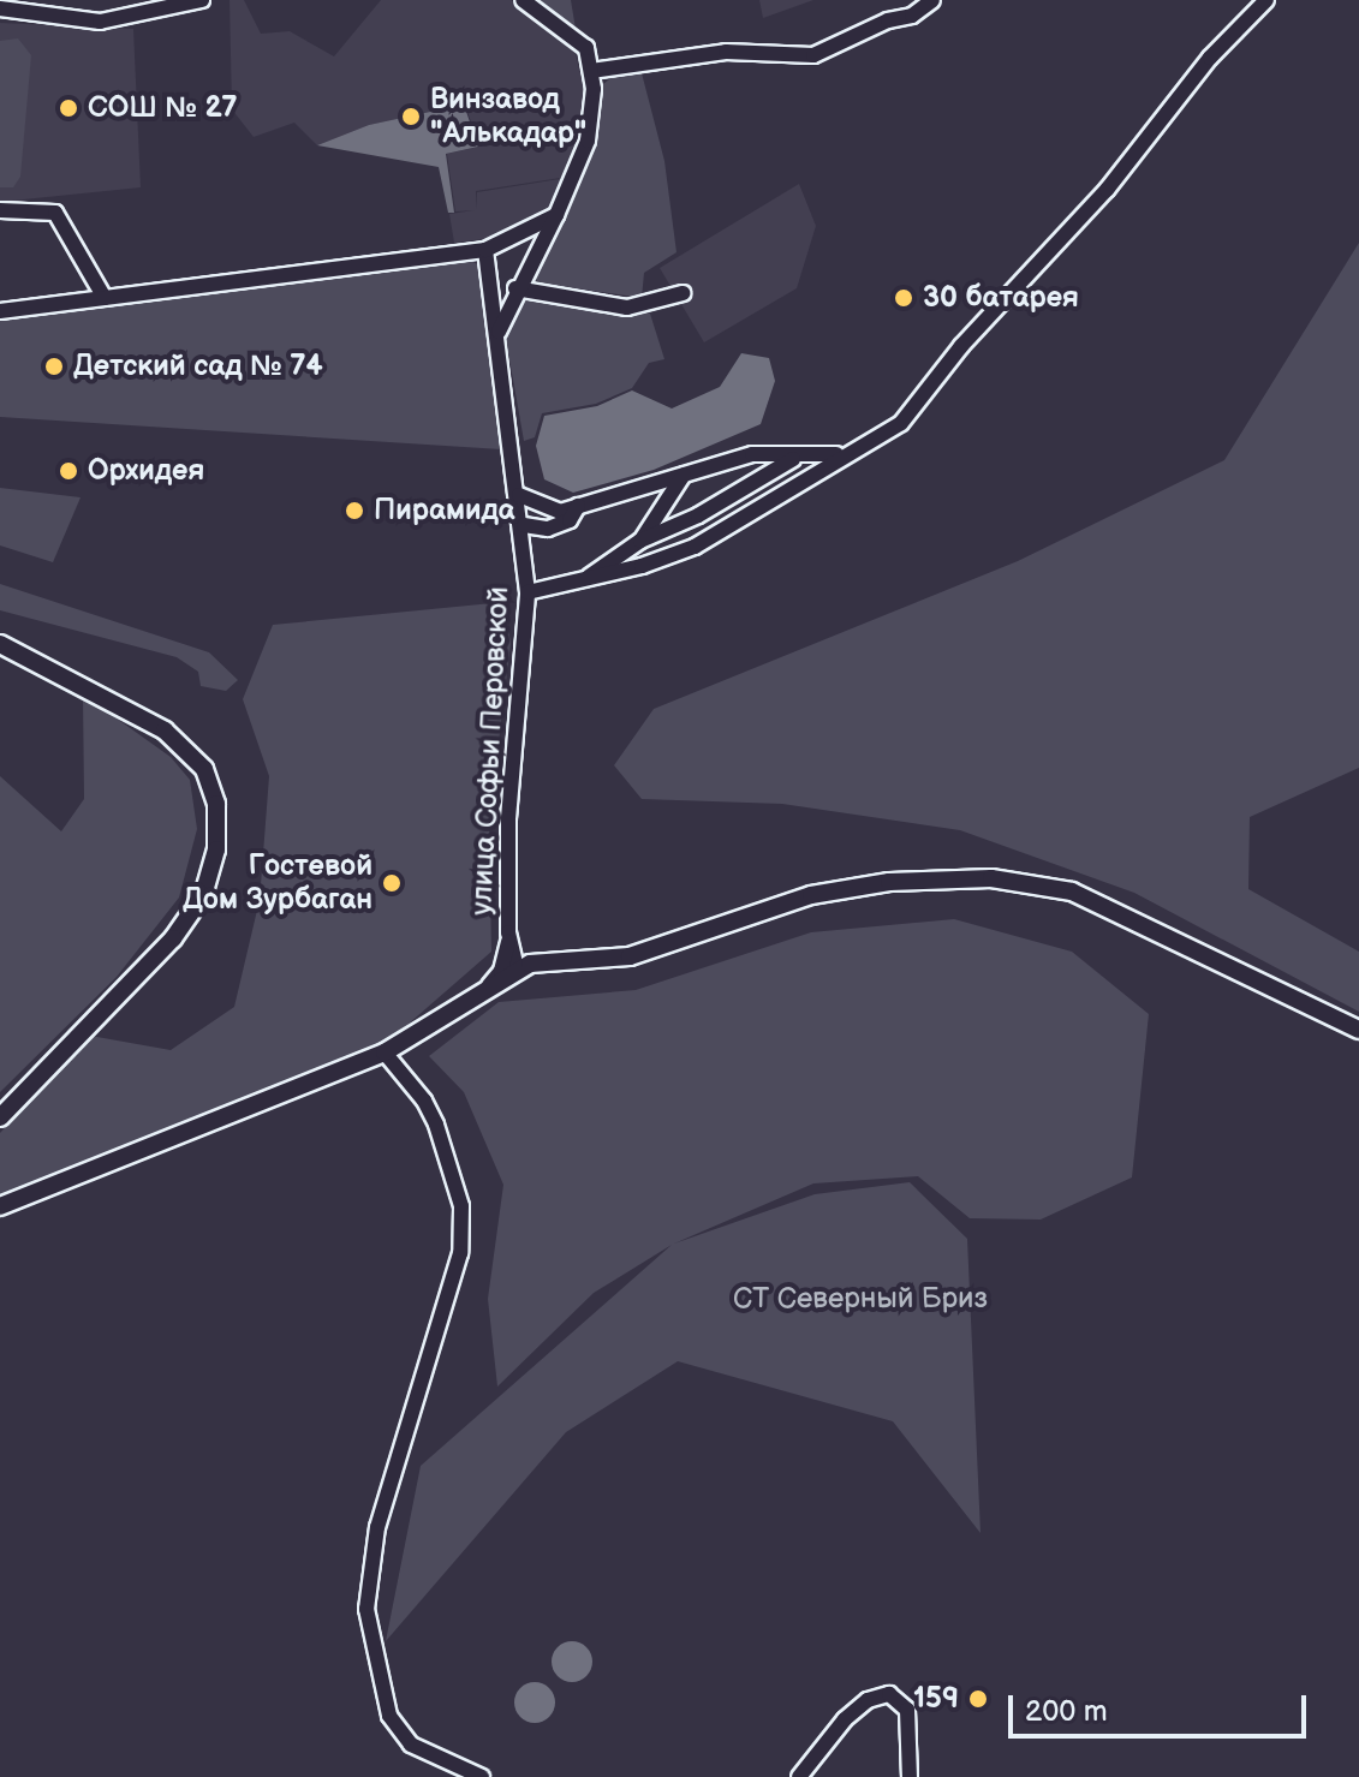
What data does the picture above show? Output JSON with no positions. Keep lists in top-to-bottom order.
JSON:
{
  "streets": {
    "street": ["улица Софьи Перовской"]
  },
  "parks": ["СТ Северный Бриз"],
  "places": [
    "СОШ № 27",
    "Винзавод \"Алькадар\"",
    "30 батарея",
    "Детский сад № 74",
    "Орхидея",
    "Пирамида",
    "Гостевой Дом Зурбаган",
    "159"
  ],
  "scale_bar": "200 m"
}
